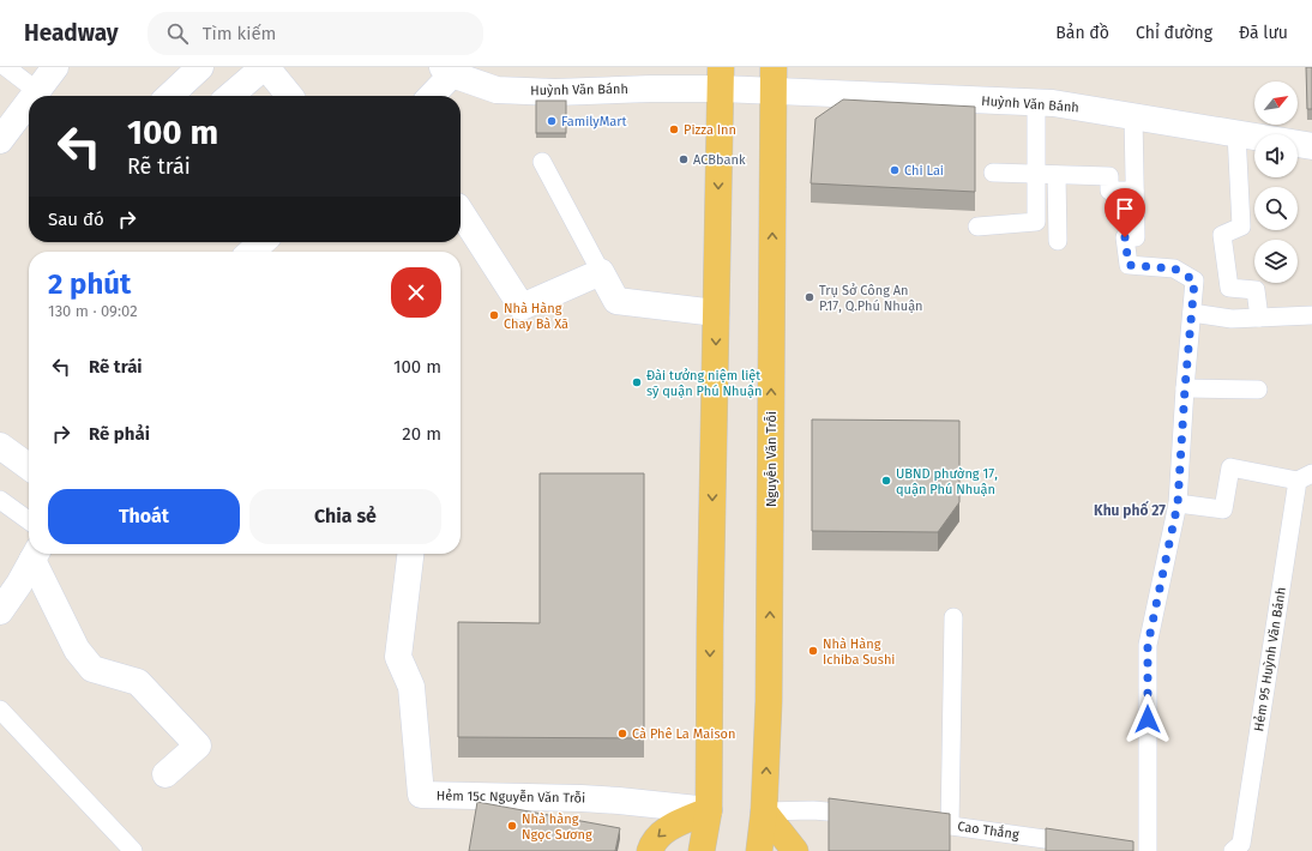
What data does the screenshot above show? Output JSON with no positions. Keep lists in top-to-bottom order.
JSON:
{
  "streets": {
    "main road": ["Nguyễn Văn Trỗi"],
    "street": ["Huỳnh Văn Bánh", "Hẻm 15c Nguyễn Văn Trỗi"],
    "lane": ["Hẻm 95 Huỳnh Văn Bánh", "Cao Thắng"]
  },
  "crossings": [
    ["Huỳnh Văn Bánh", "Nguyễn Văn Trỗi"]
  ],
  "districts": ["Khu phố 27"],
  "places": [
    "FamilyMart",
    "Pizza Inn",
    "ACBbank",
    "Chi Lai",
    "Trụ Sở Công An P.17, Q.Phú Nhuận",
    "Nhà Hàng Chay Bà Xã",
    "Đài tưởng niệm liệt sỹ quận Phú Nhuận",
    "UBND phường 17, quận Phú Nhuận",
    "Nhà Hàng Ichiba Sushi",
    "Cà Phê La Maison",
    "Nhà hàng Ngọc Sương"
  ],
  "north": "top right",
  "page": {
    "header": "Headway",
    "search": "Tìm kiếm",
    "nav": ["Bản đồ", "Chỉ đường", "Đã lưu"],
    "turn": ["100 m", "Rẽ trái"],
    "then": "Sau đó",
    "heading": ["2 phút", "130 m · 09:02"],
    "list": [
      {
        "name": "Rẽ trái",
        "value": "100 m"
      },
      {
        "name": "Rẽ phải",
        "value": "20 m"
      }
    ],
    "buttons": ["Thoát", "Chia sẻ"]
  }
}
